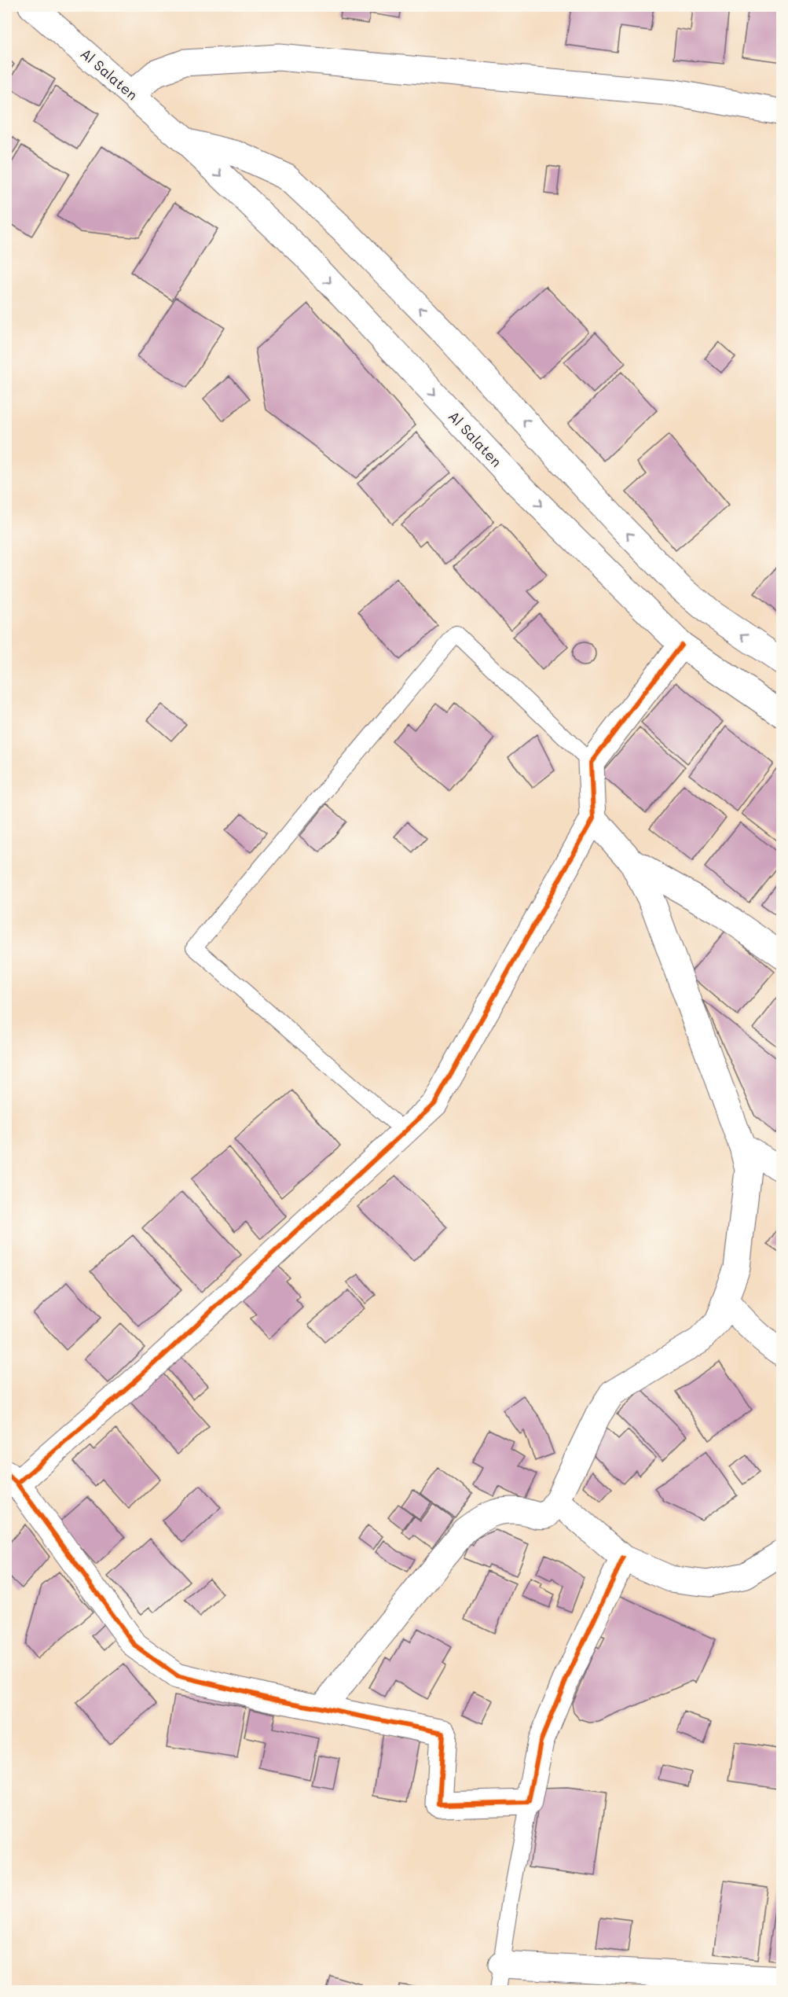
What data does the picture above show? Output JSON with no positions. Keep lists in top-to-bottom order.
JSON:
{
  "streets": {
    "street": ["Al Salaten"]
  }
}
